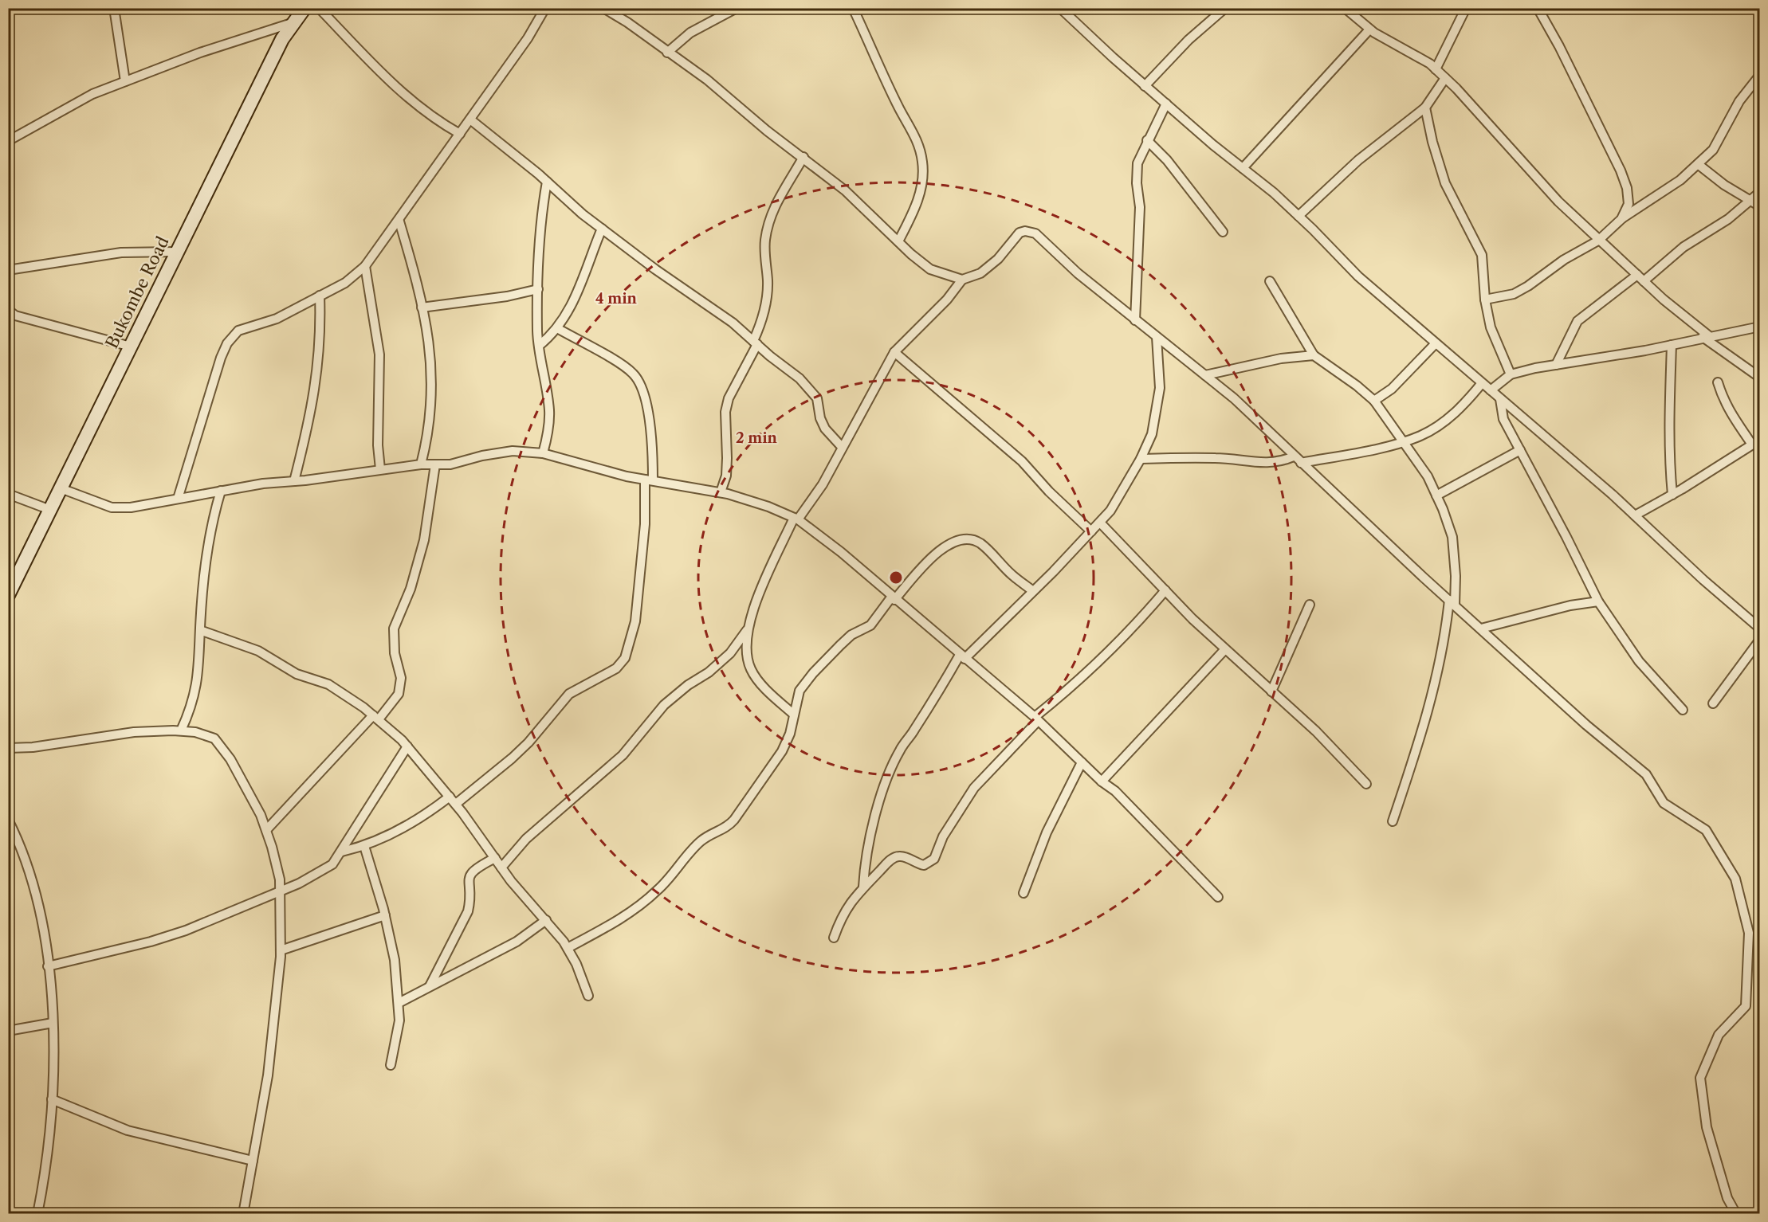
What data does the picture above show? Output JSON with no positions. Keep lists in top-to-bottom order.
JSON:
{
  "streets": {
    "main road": ["Bukombe Road"]
  },
  "rings": ["4 min", "2 min"]
}
